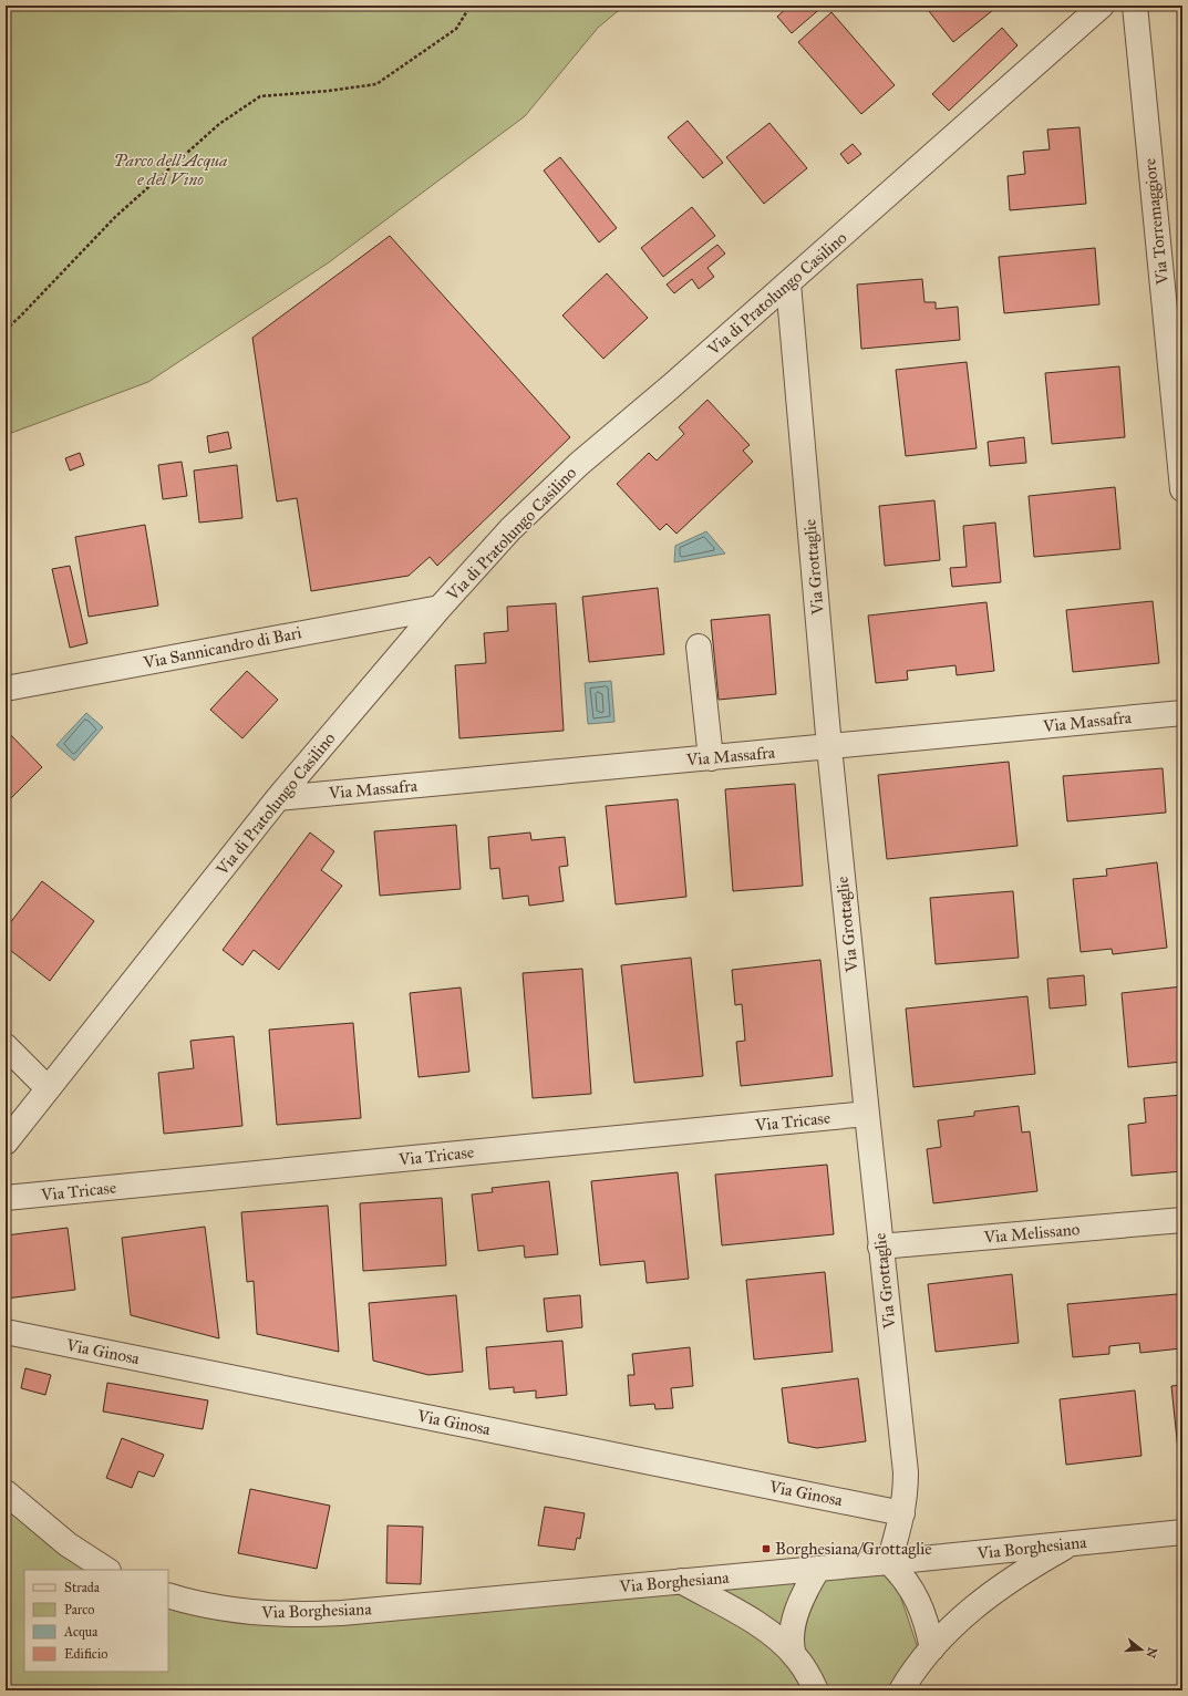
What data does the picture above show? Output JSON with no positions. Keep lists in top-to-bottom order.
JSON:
{
  "streets": {
    "street": [
      "Via Torremaggiore",
      "Via di Pratolungo Casilino",
      "Via Grottaglie",
      "Via Sannicandro di Bari",
      "Via Massafra",
      "Via Tricase",
      "Via Melissano",
      "Via Ginosa",
      "Via Borghesiana"
    ]
  },
  "crossings": [
    ["Via di Pratolungo Casilino", "Via Grottaglie"],
    ["Via di Pratolungo Casilino", "Via Sannicandro di Bari"],
    ["Via di Pratolungo Casilino", "Via Massafra"],
    ["Via Grottaglie", "Via Massafra"],
    ["Via Grottaglie", "Via Tricase"],
    ["Via Grottaglie", "Via Melissano"],
    ["Via Grottaglie", "Via Ginosa"],
    ["Via Grottaglie", "Via Borghesiana"]
  ],
  "parks": ["Parco dell'Acqua e del Vino"],
  "places": {
    "transit": ["Borghesiana/Grottaglie"]
  },
  "legend": [
    "Strada",
    "Parco",
    "Acqua",
    "Edificio"
  ],
  "north": "right"
}
